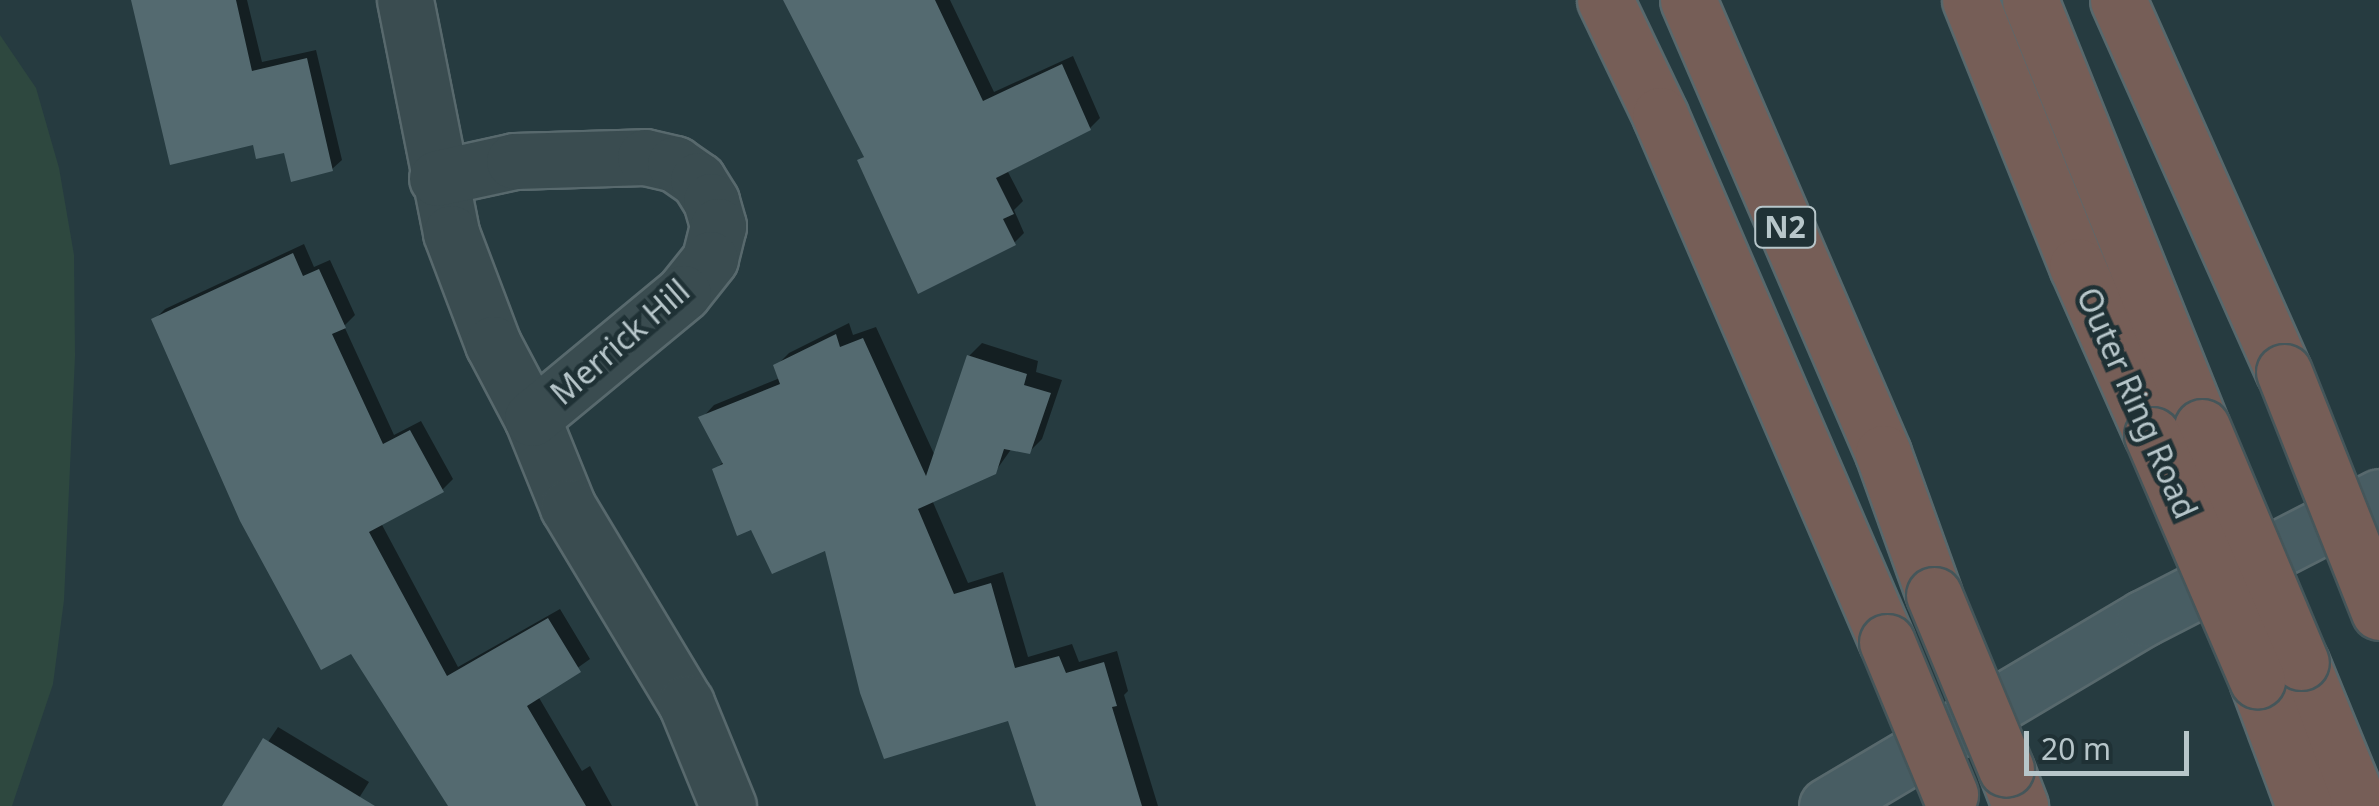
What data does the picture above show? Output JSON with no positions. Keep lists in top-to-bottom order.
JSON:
{
  "streets": {
    "highway": ["N2", "Outer Ring Road"],
    "street": ["Merrick Hill"]
  },
  "scale_bar": "20 m"
}
